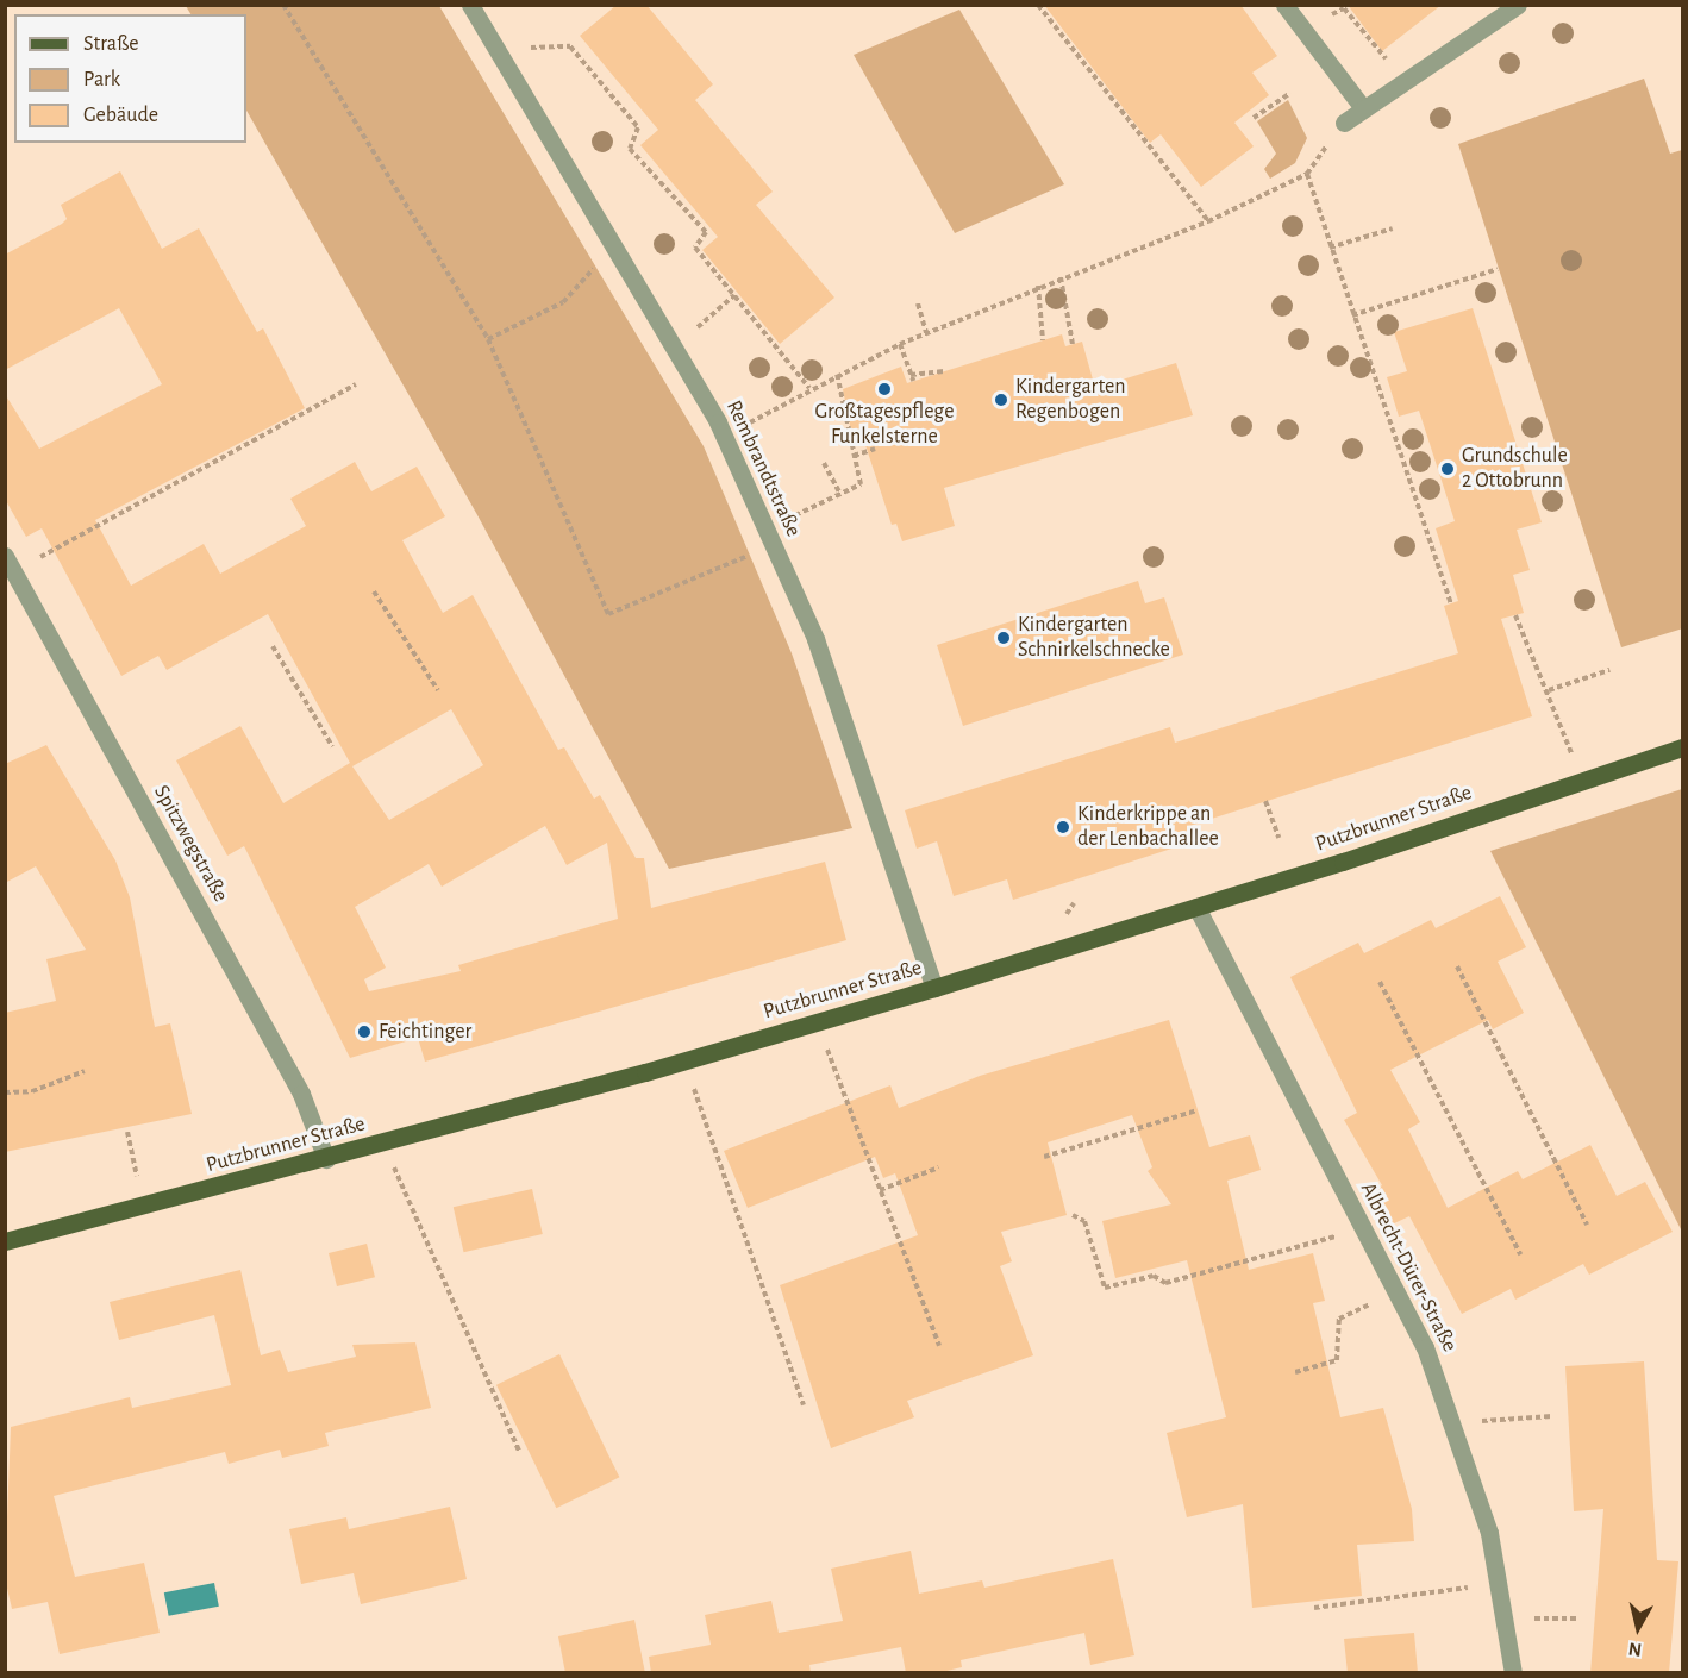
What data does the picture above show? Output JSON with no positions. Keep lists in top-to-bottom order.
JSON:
{
  "streets": {
    "main road": ["Putzbrunner Straße"],
    "street": ["Rembrandtstraße", "Spitzwegstraße", "Albrecht-Dürer-Straße"]
  },
  "crossings": [
    ["Rembrandtstraße", "Putzbrunner Straße"],
    ["Putzbrunner Straße", "Spitzwegstraße"],
    ["Putzbrunner Straße", "Albrecht-Dürer-Straße"]
  ],
  "places": [
    "Großtagespflege Funkelsterne",
    "Kindergarten Regenbogen",
    "Grundschule 2 Ottobrunn",
    "Kindergarten Schnirkelschnecke",
    "Kinderkrippe an der Lenbachallee",
    "Feichtinger"
  ],
  "legend": ["Straße", "Park", "Gebäude"],
  "north": "bottom"
}
